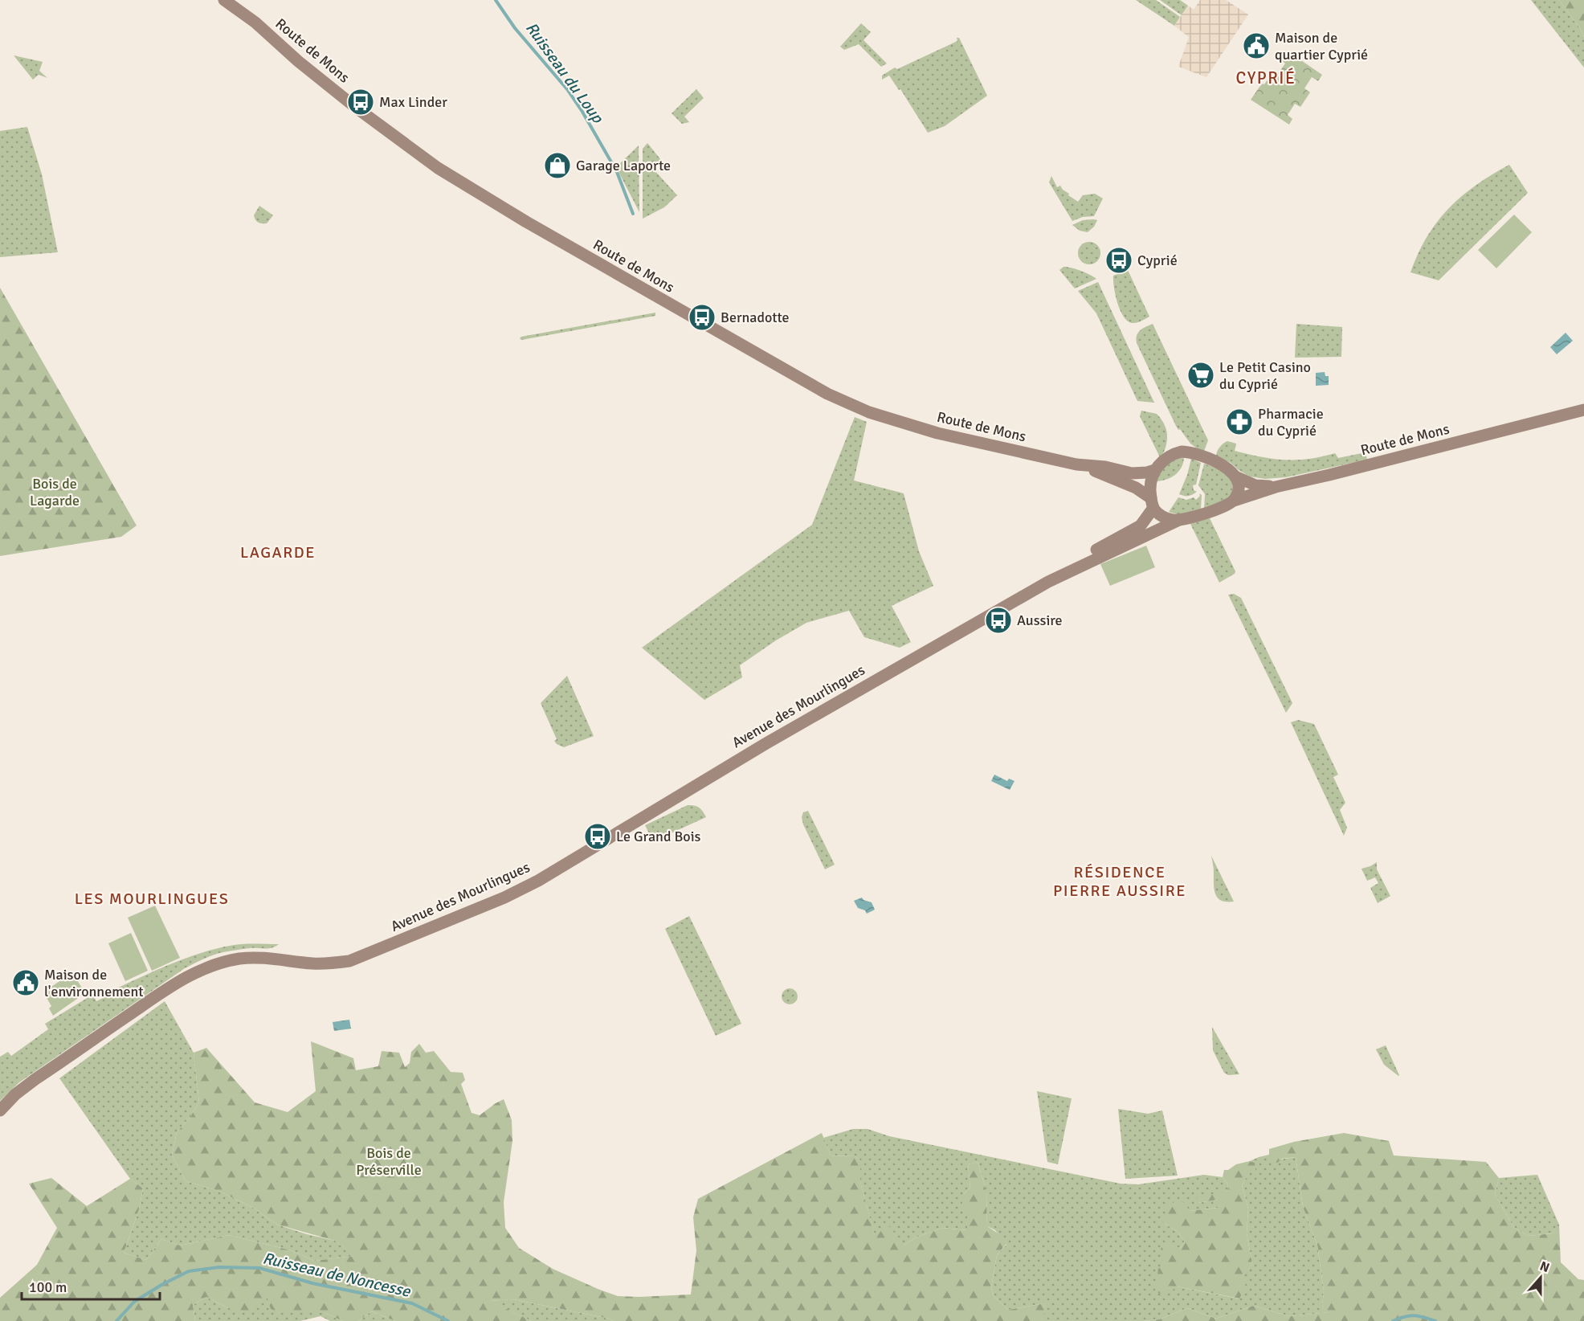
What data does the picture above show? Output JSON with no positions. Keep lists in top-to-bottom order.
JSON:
{
  "streets": {
    "main road": ["Route de Mons", "Avenue des Mourlingues"]
  },
  "crossings": [
    ["Route de Mons", "Avenue des Mourlingues"]
  ],
  "districts": [
    "CYPRIÉ",
    "LAGARDE",
    "RÉSIDENCE PIERRE AUSSIRE",
    "LES MOURLINGUES"
  ],
  "water": ["Ruisseau du Loup", "Ruisseau de Noncesse"],
  "parks": ["Bois de Lagarde", "Bois de Préserville"],
  "places": {
    "public building": ["Maison de quartier Cyprié", "Maison de l'environnement"],
    "bus stop": [
      "Max Linder",
      "Cyprié",
      "Bernadotte",
      "Aussire",
      "Le Grand Bois"
    ],
    "shop": ["Garage Laporte"],
    "supermarket": ["Le Petit Casino du Cyprié"],
    "pharmacy": ["Pharmacie du Cyprié"]
  },
  "scale_bar": "100 m",
  "north": "top"
}
